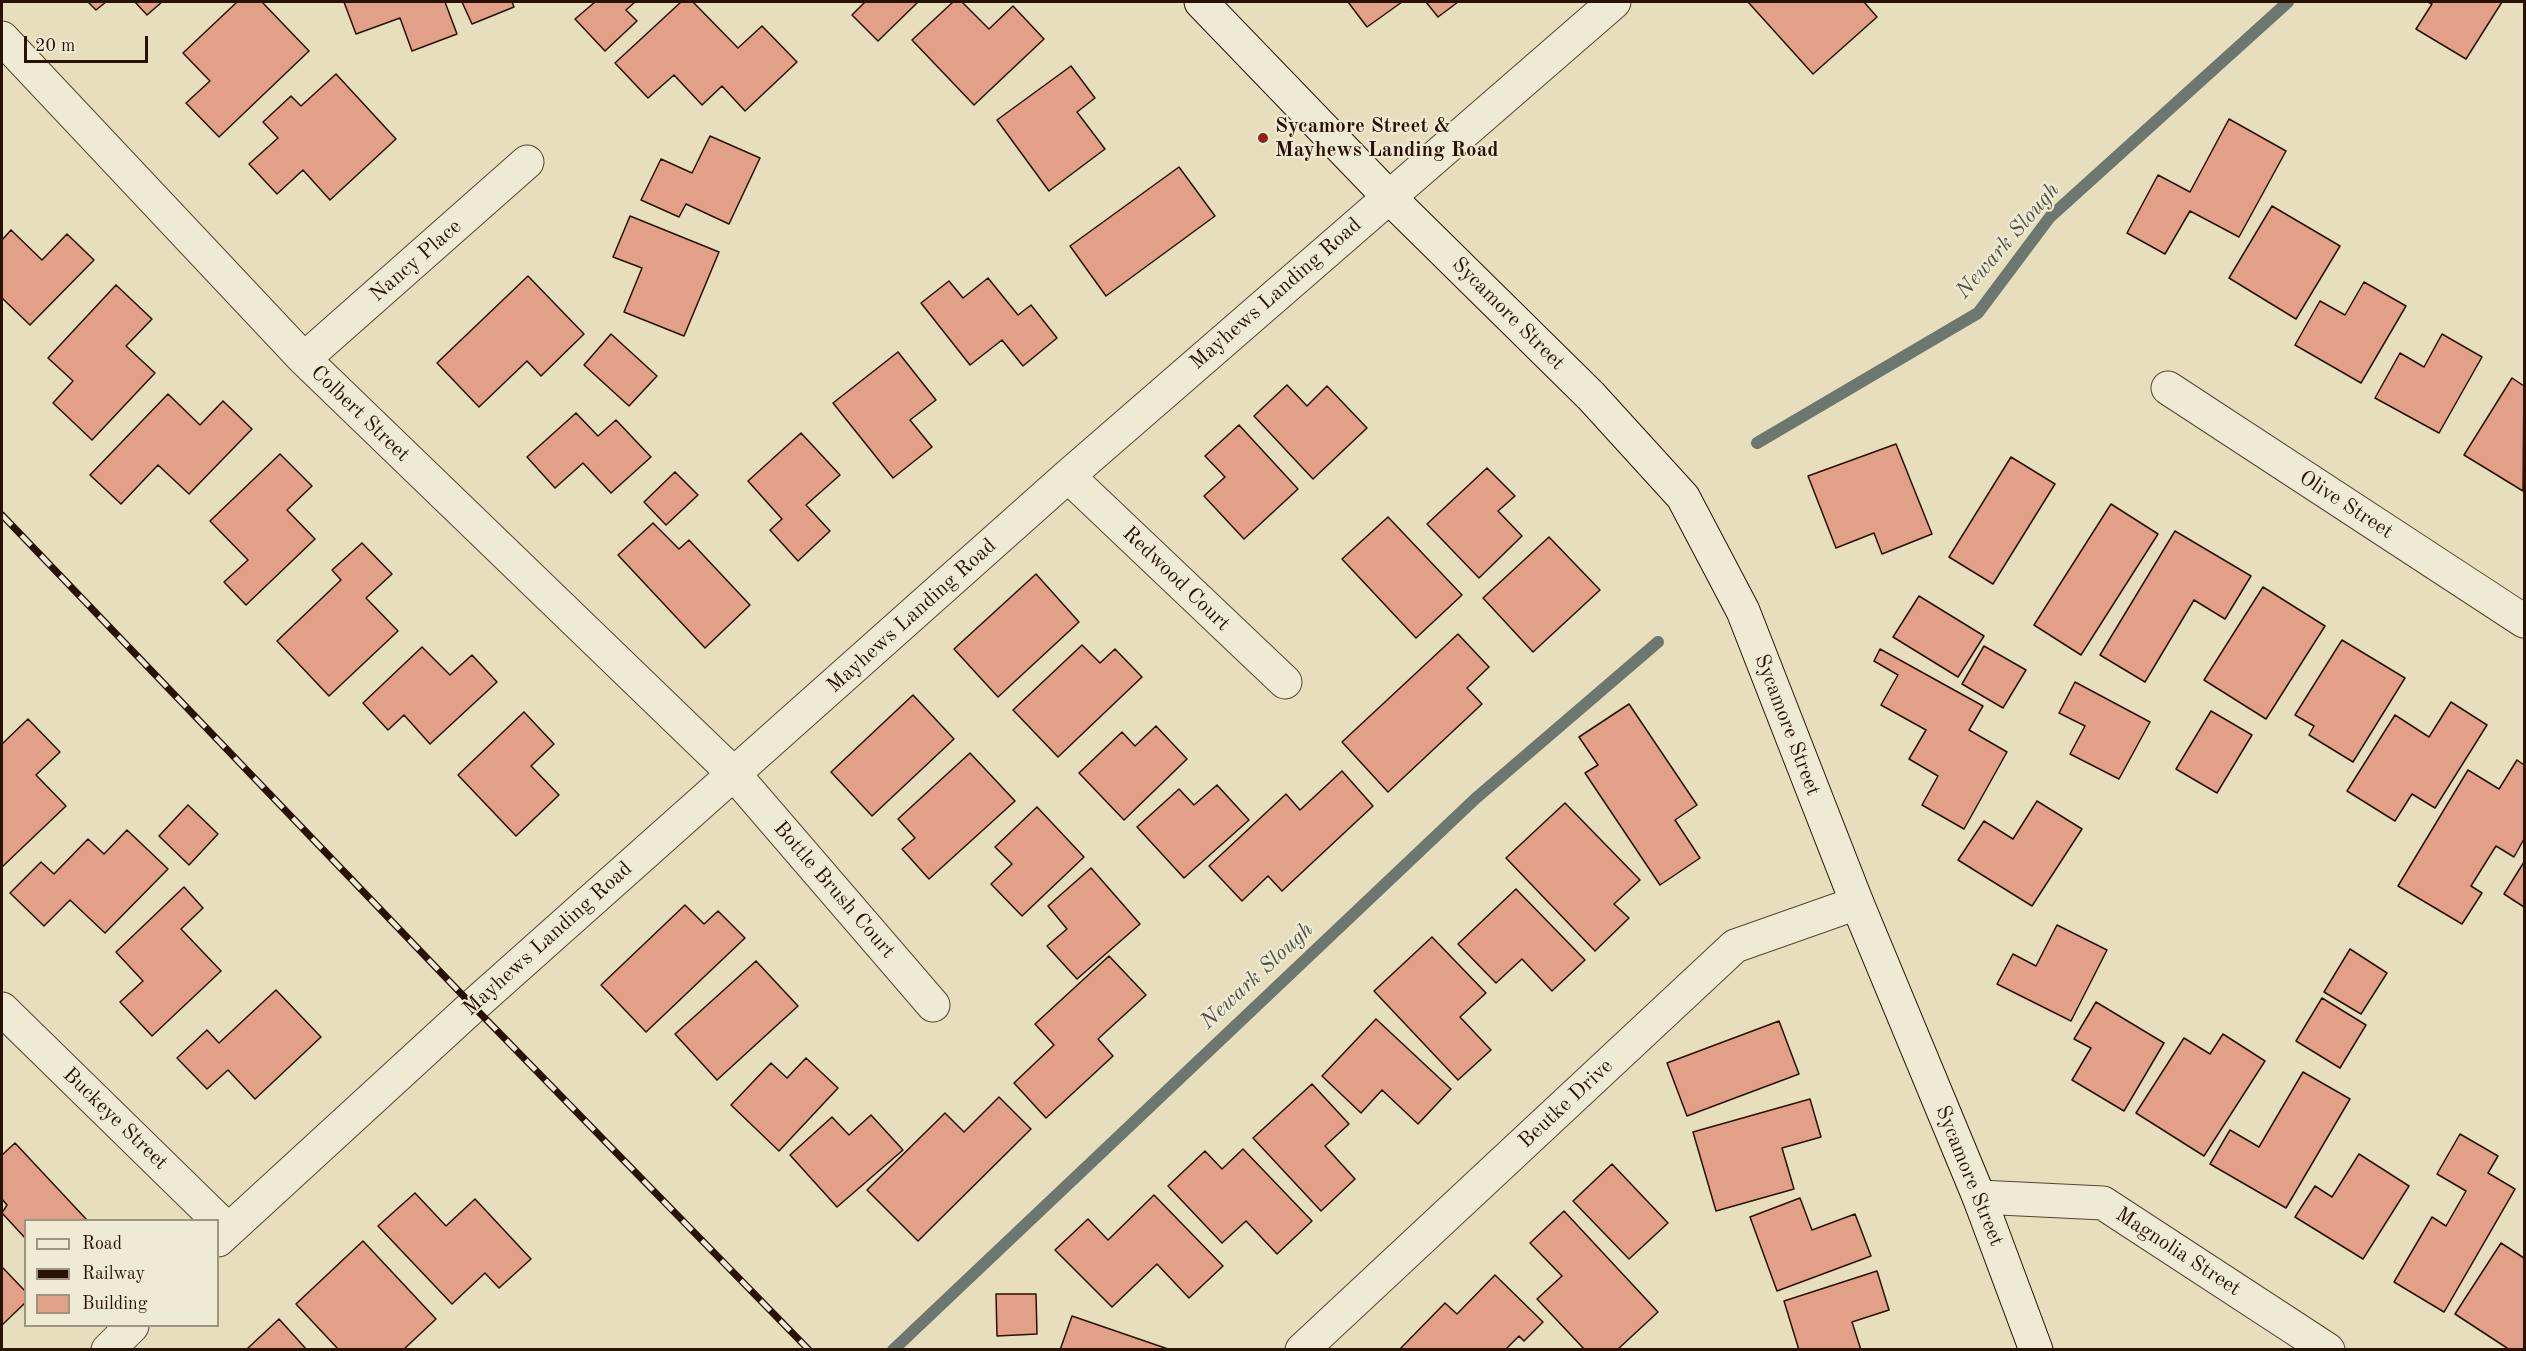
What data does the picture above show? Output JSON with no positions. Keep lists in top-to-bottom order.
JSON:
{
  "streets": {
    "street": [
      "Nancy Place",
      "Mayhews Landing Road",
      "Sycamore Street",
      "Colbert Street",
      "Olive Street",
      "Redwood Court",
      "Bottle Brush Court",
      "Beutke Drive",
      "Buckeye Street",
      "Magnolia Street"
    ]
  },
  "crossings": [
    ["Nancy Place", "Colbert Street"],
    ["Mayhews Landing Road", "Sycamore Street"],
    ["Mayhews Landing Road", "Colbert Street"],
    ["Mayhews Landing Road", "Redwood Court"],
    ["Mayhews Landing Road", "Bottle Brush Court"],
    ["Sycamore Street", "Beutke Drive"],
    ["Sycamore Street", "Magnolia Street"],
    ["Colbert Street", "Bottle Brush Court"]
  ],
  "water": ["Newark Slough"],
  "places": ["Sycamore Street & Mayhews Landing Road"],
  "legend": ["Road", "Railway", "Building"],
  "scale_bar": "20 m"
}
